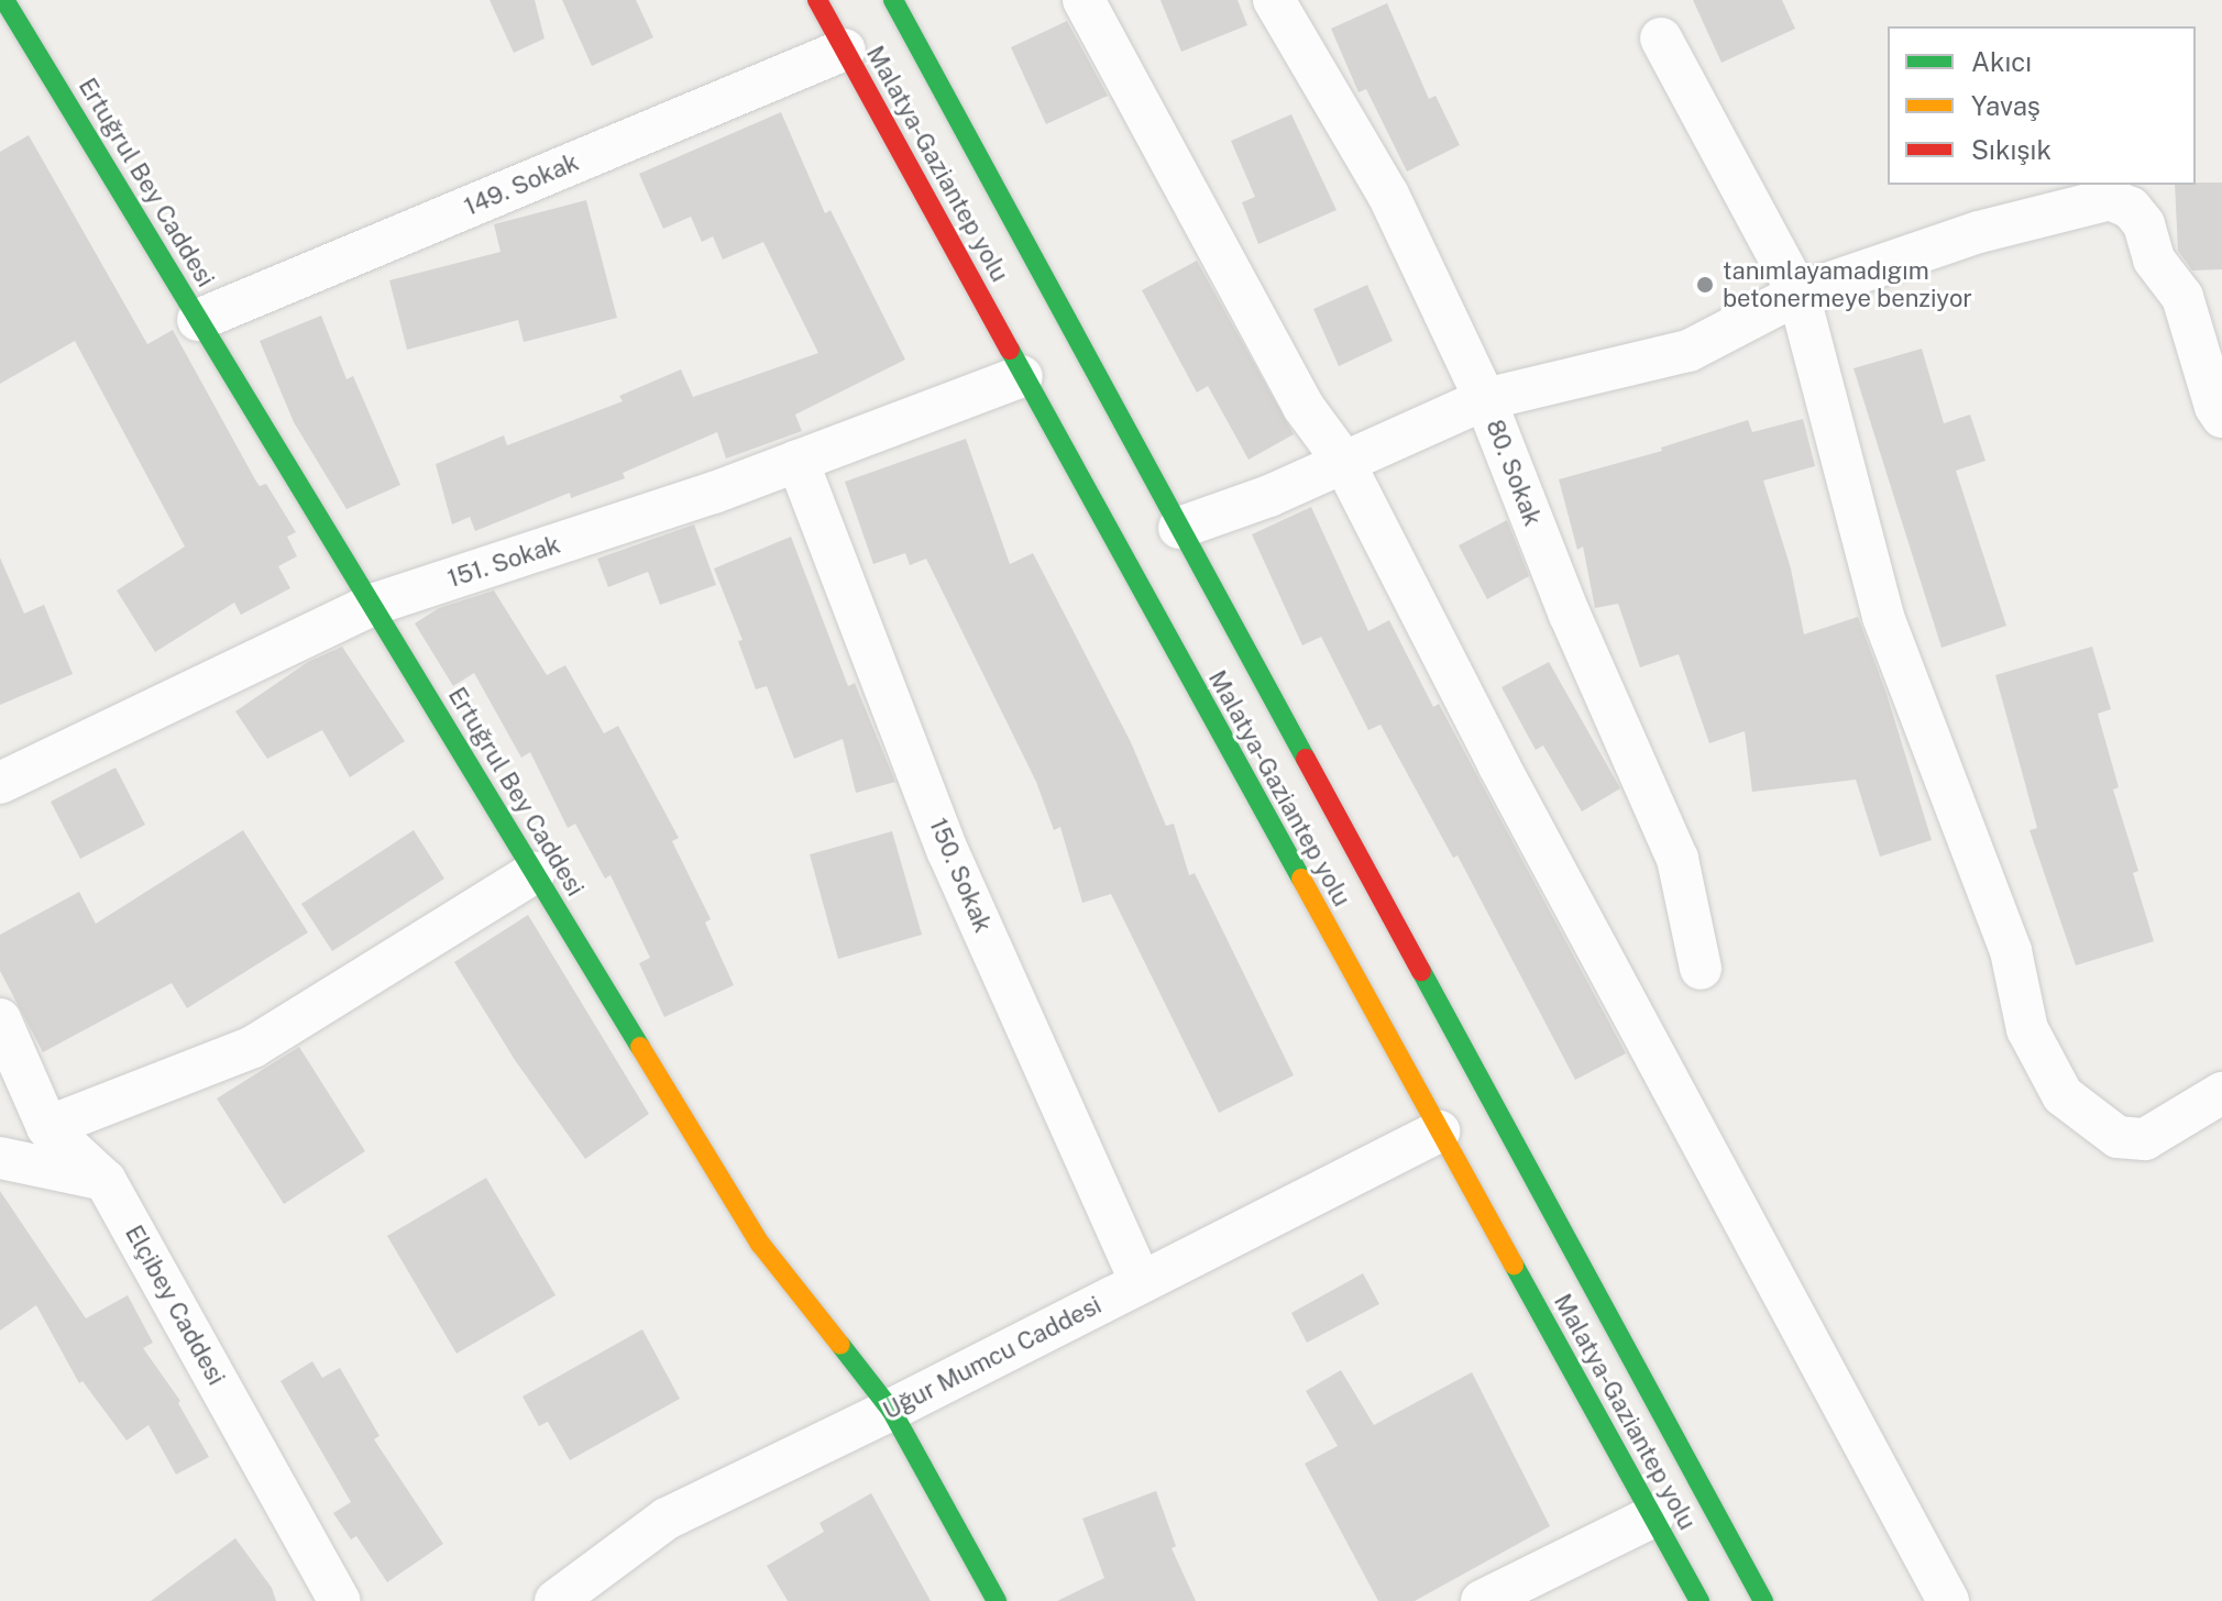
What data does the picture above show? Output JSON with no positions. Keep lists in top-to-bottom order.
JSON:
{
  "streets": {
    "main road": ["Malatya-Gaziantep yolu", "Ertuğrul Bey Caddesi"],
    "street": [
      "149. Sokak",
      "80. Sokak",
      "151. Sokak",
      "150. Sokak",
      "Elçibey Caddesi",
      "Uğur Mumcu Caddesi"
    ]
  },
  "crossings": [
    ["Malatya-Gaziantep yolu", "149. Sokak"],
    ["Malatya-Gaziantep yolu", "151. Sokak"],
    ["Malatya-Gaziantep yolu", "Uğur Mumcu Caddesi"],
    ["Ertuğrul Bey Caddesi", "149. Sokak"],
    ["Ertuğrul Bey Caddesi", "151. Sokak"],
    ["Ertuğrul Bey Caddesi", "Uğur Mumcu Caddesi"],
    ["151. Sokak", "150. Sokak"],
    ["150. Sokak", "Uğur Mumcu Caddesi"]
  ],
  "places": ["tanımlayamadıgım betonermeye benziyor"],
  "legend": ["Akıcı", "Yavaş", "Sıkışık"]
}
